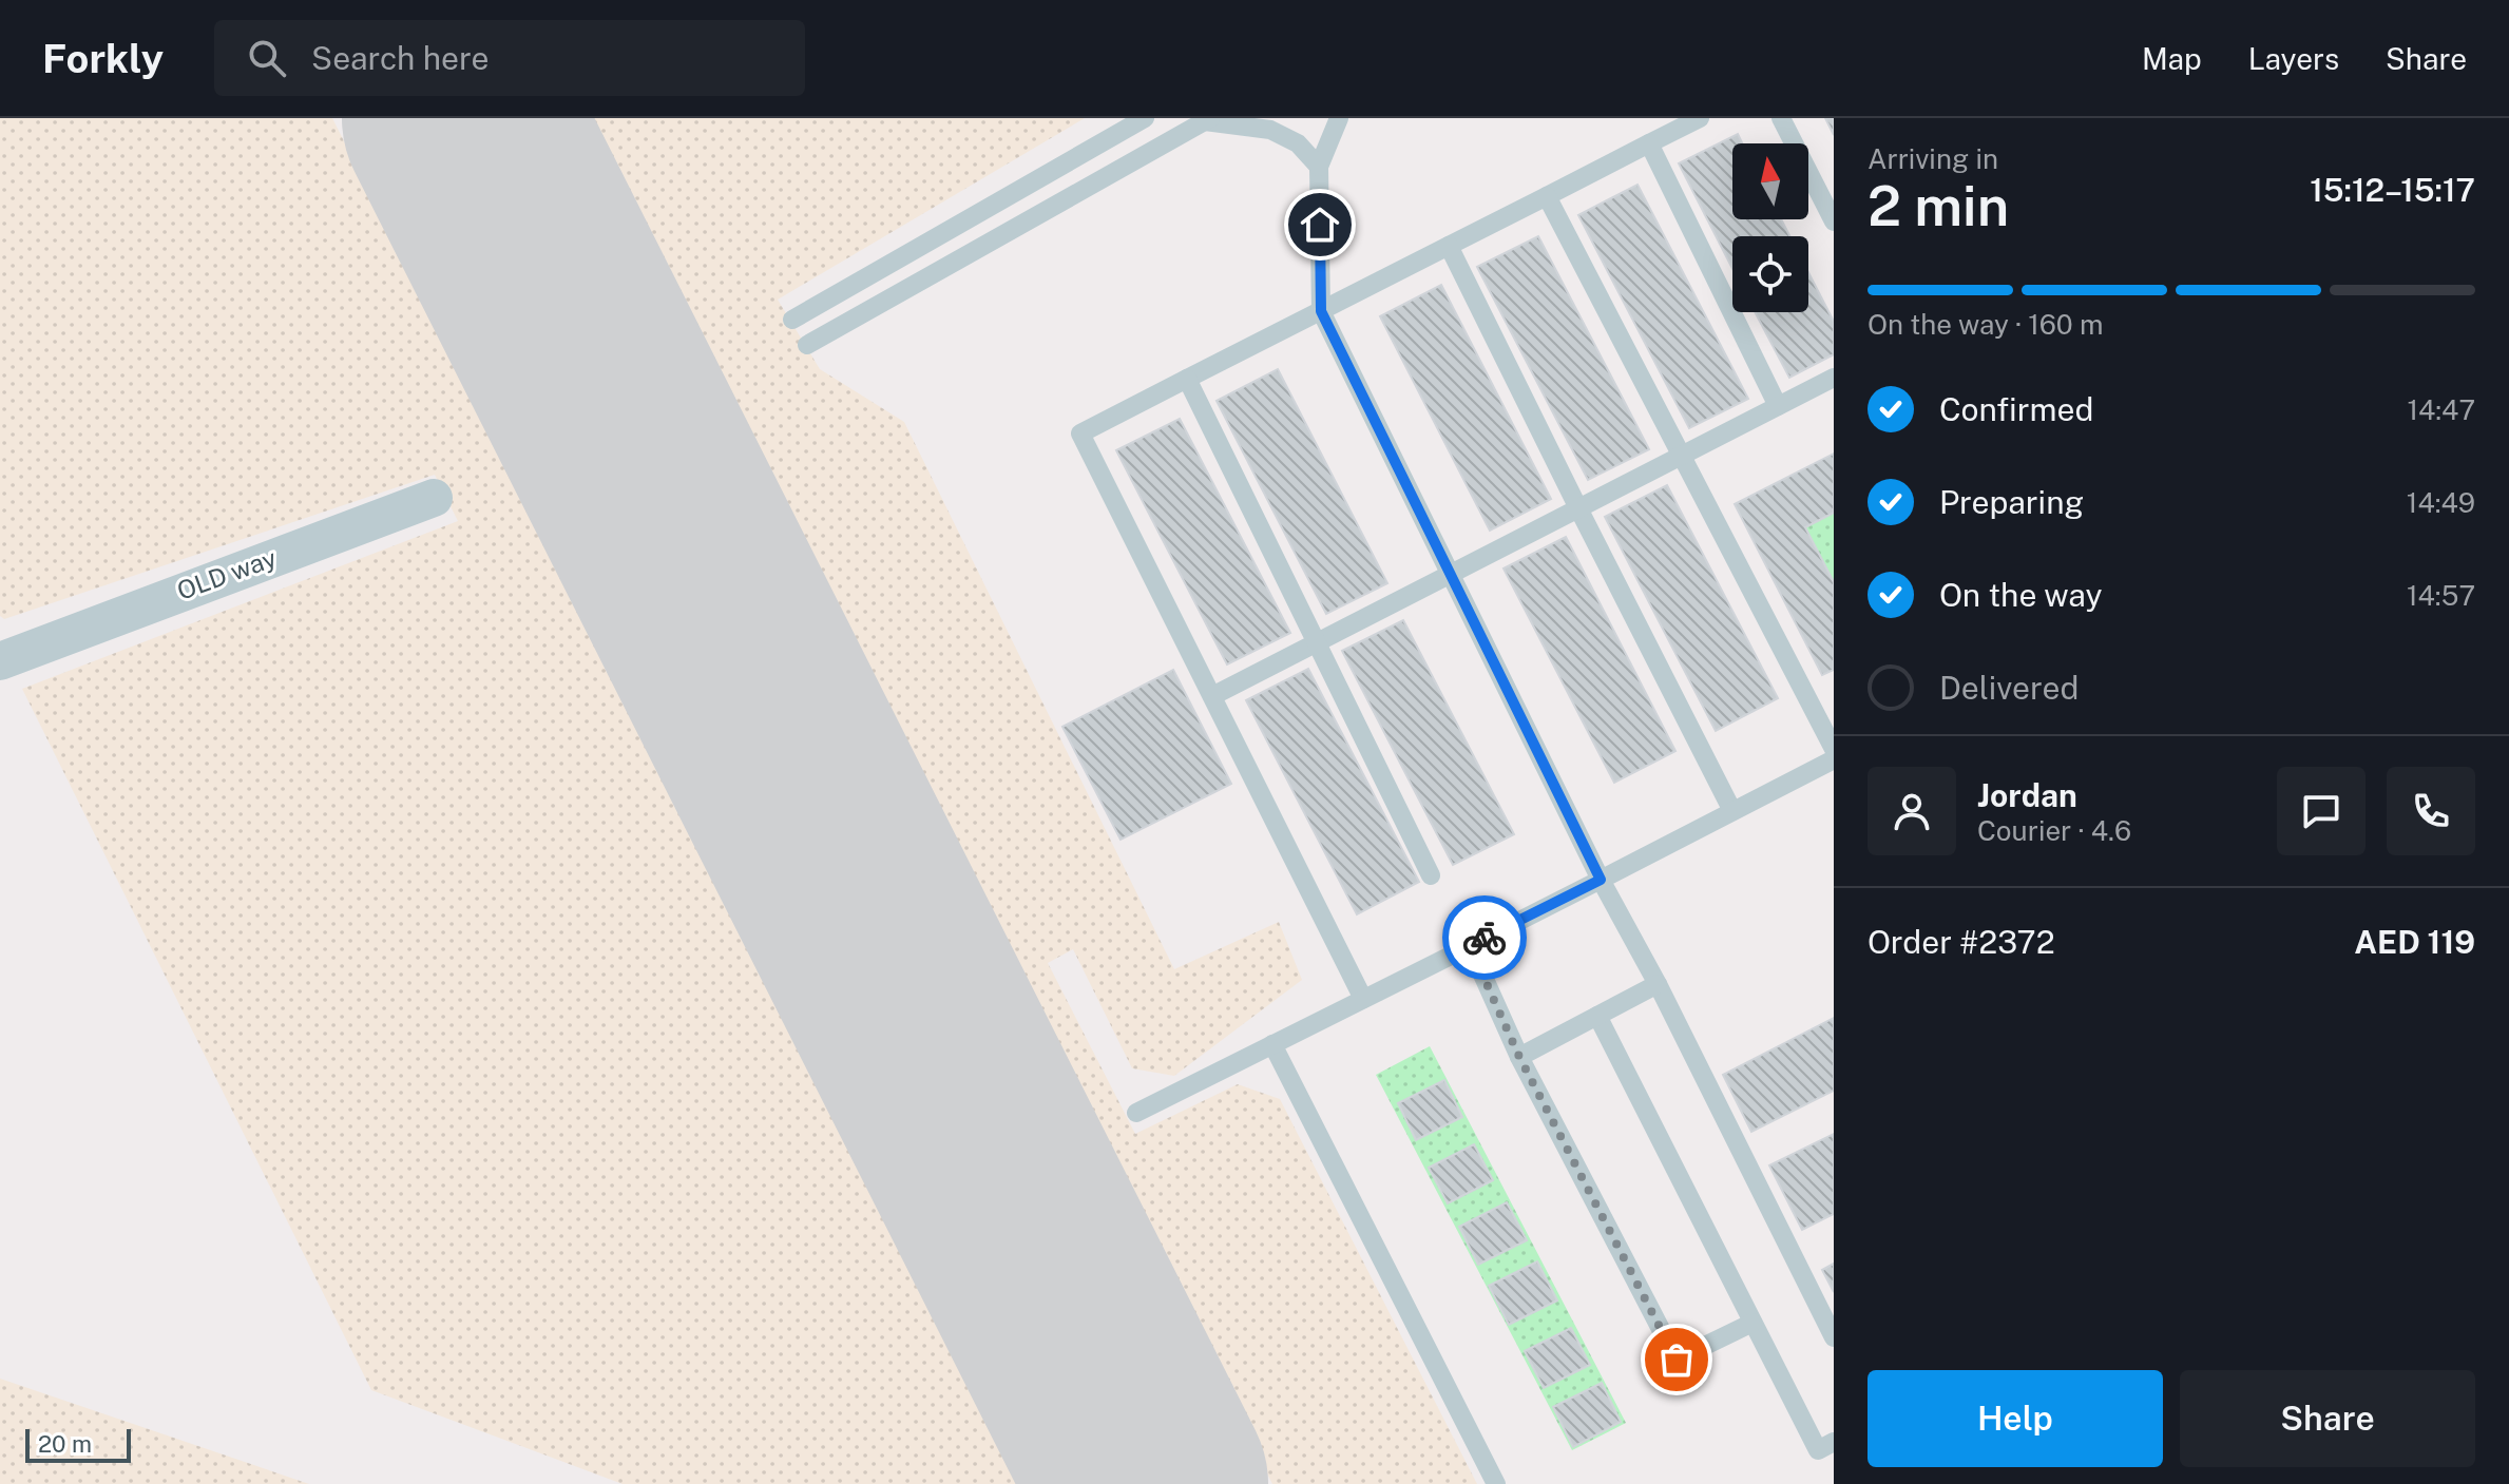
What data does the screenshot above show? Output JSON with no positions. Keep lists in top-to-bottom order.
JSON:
{
  "streets": {
    "street": ["OLD way"]
  },
  "scale_bar": "20 m",
  "north": "top",
  "page": {
    "header": "Forkly",
    "search": "Search here",
    "nav": ["Map", "Layers", "Share"],
    "heading": ["2 min", "Arriving in", "15:12–15:17"],
    "panel": [
      "Jordan",
      "Courier · 4.6",
      "Order #2372",
      "AED 119"
    ],
    "bar": "On the way · 160 m",
    "list": [
      ["Confirmed", "14:47"],
      ["Preparing", "14:49"],
      ["On the way", "14:57"],
      "Delivered"
    ],
    "buttons": ["Help", "Share"],
    "scale": "20 m"
  }
}
